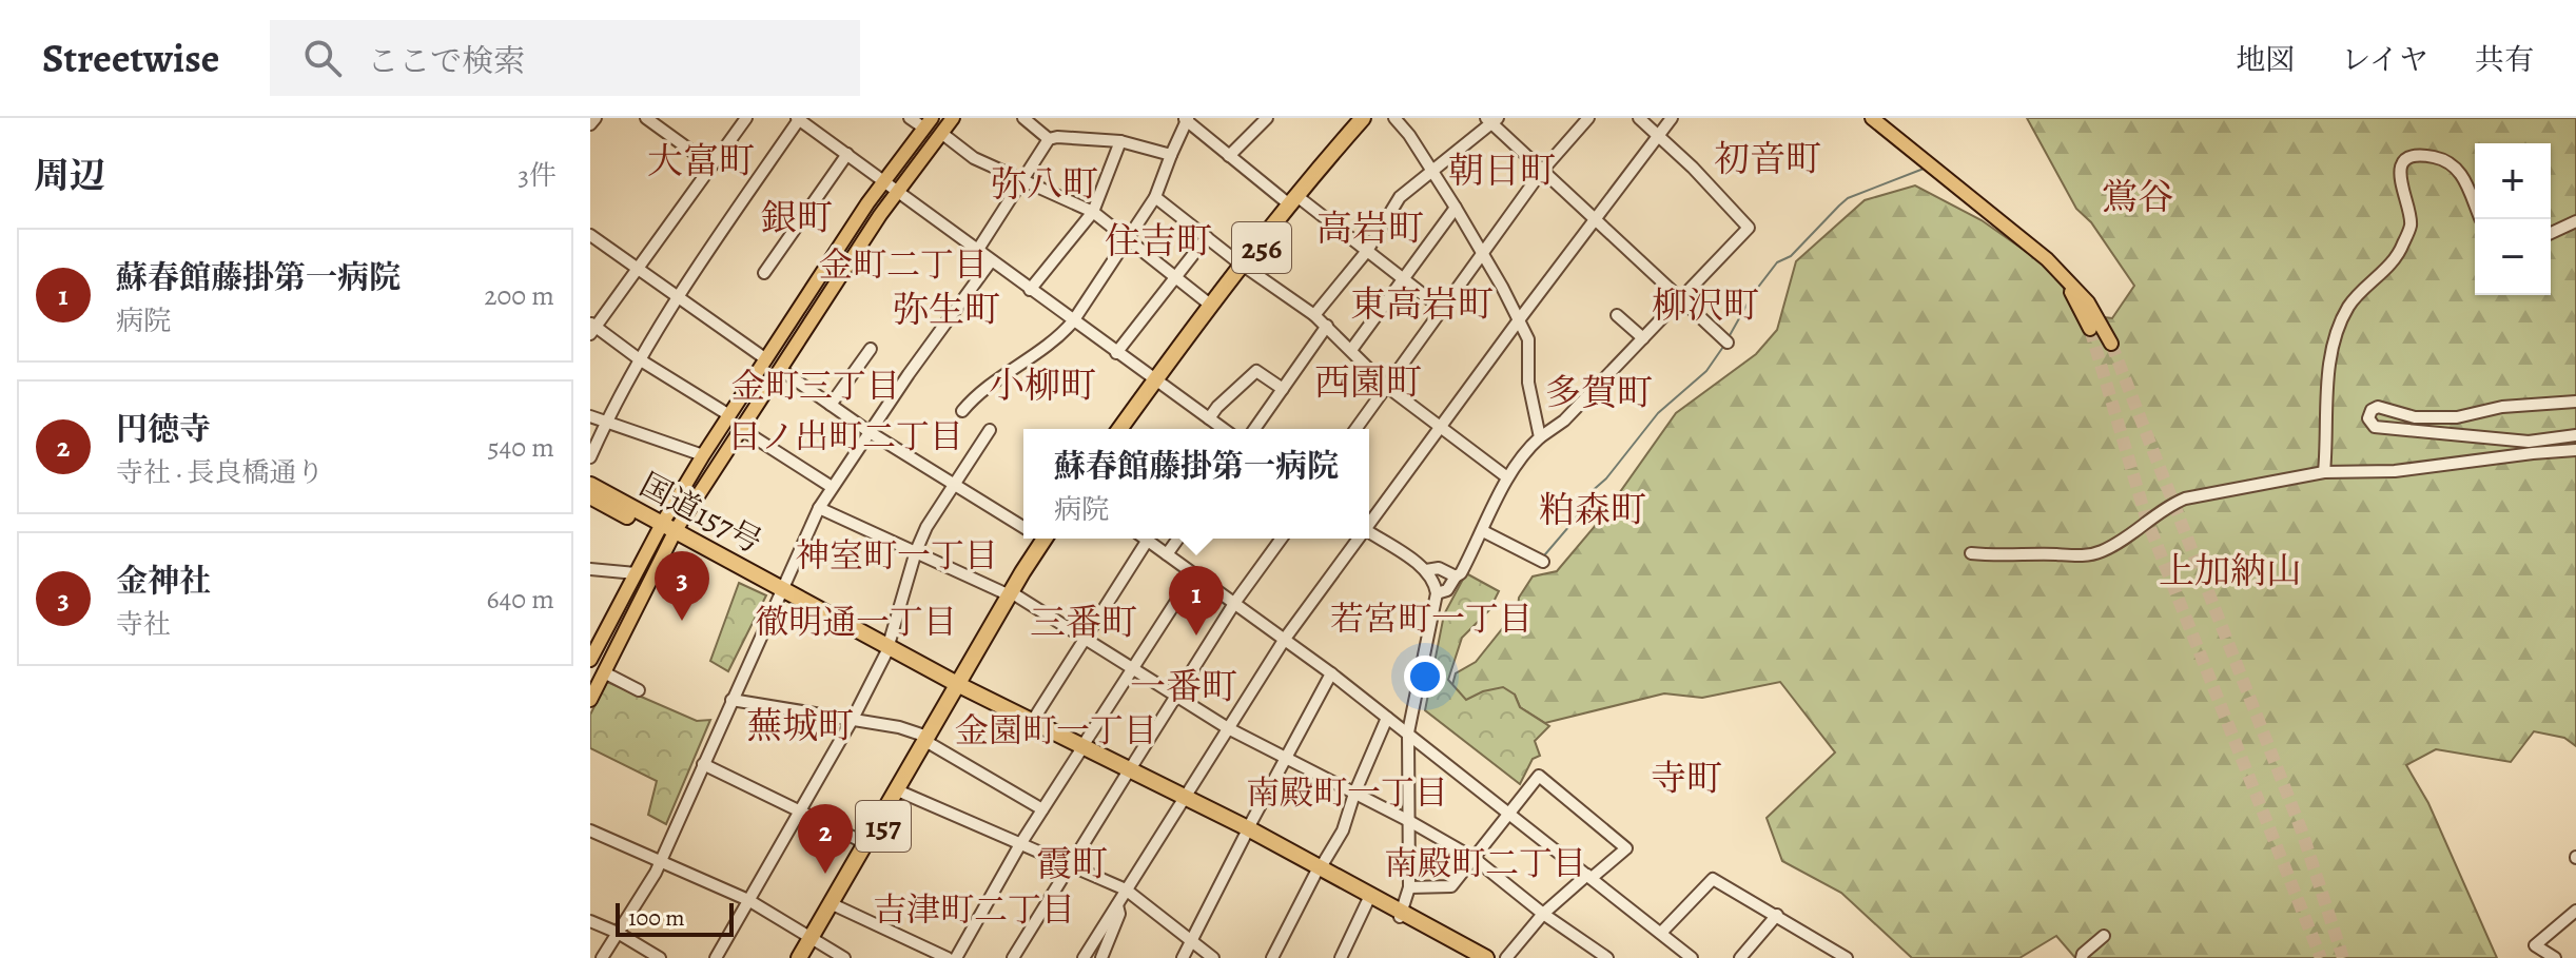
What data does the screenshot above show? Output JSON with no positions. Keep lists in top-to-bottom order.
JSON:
{
  "streets": {
    "highway": ["256", "国道157号", "157"]
  },
  "crossings": [
    ["国道157号", "157"]
  ],
  "districts": [
    "初音町",
    "大富町",
    "朝日町",
    "弥八町",
    "鴬谷",
    "銀町",
    "高岩町",
    "住吉町",
    "金町二丁目",
    "東高岩町",
    "柳沢町",
    "弥生町",
    "西園町",
    "小柳町",
    "金町三丁目",
    "多賀町",
    "日ノ出町二丁目",
    "粕森町",
    "神室町一丁目",
    "上加納山",
    "若宮町一丁目",
    "徹明通一丁目",
    "三番町",
    "一番町",
    "蕪城町",
    "金園町一丁目",
    "寺町",
    "南殿町一丁目",
    "霞町",
    "南殿町二丁目",
    "吉津町二丁目"
  ],
  "scale_bar": "100 m",
  "page": {
    "header": "Streetwise",
    "search": "ここで検索",
    "nav": ["地図", "レイヤ", "共有"],
    "heading": ["周辺", "3件"],
    "map_buttons": ["+", "−"],
    "list": [
      {
        "mark": "1",
        "name": "蘇春館藤掛第一病院",
        "note": "病院",
        "value": "200 m"
      },
      {
        "mark": "2",
        "name": "円徳寺",
        "note": "寺社 · 長良橋通り",
        "value": "540 m"
      },
      {
        "mark": "3",
        "name": "金神社",
        "note": "寺社",
        "value": "640 m"
      }
    ],
    "popup": ["蘇春館藤掛第一病院", "病院"],
    "pins": ["3", "1", "2"],
    "scale": "100 m"
  }
}
